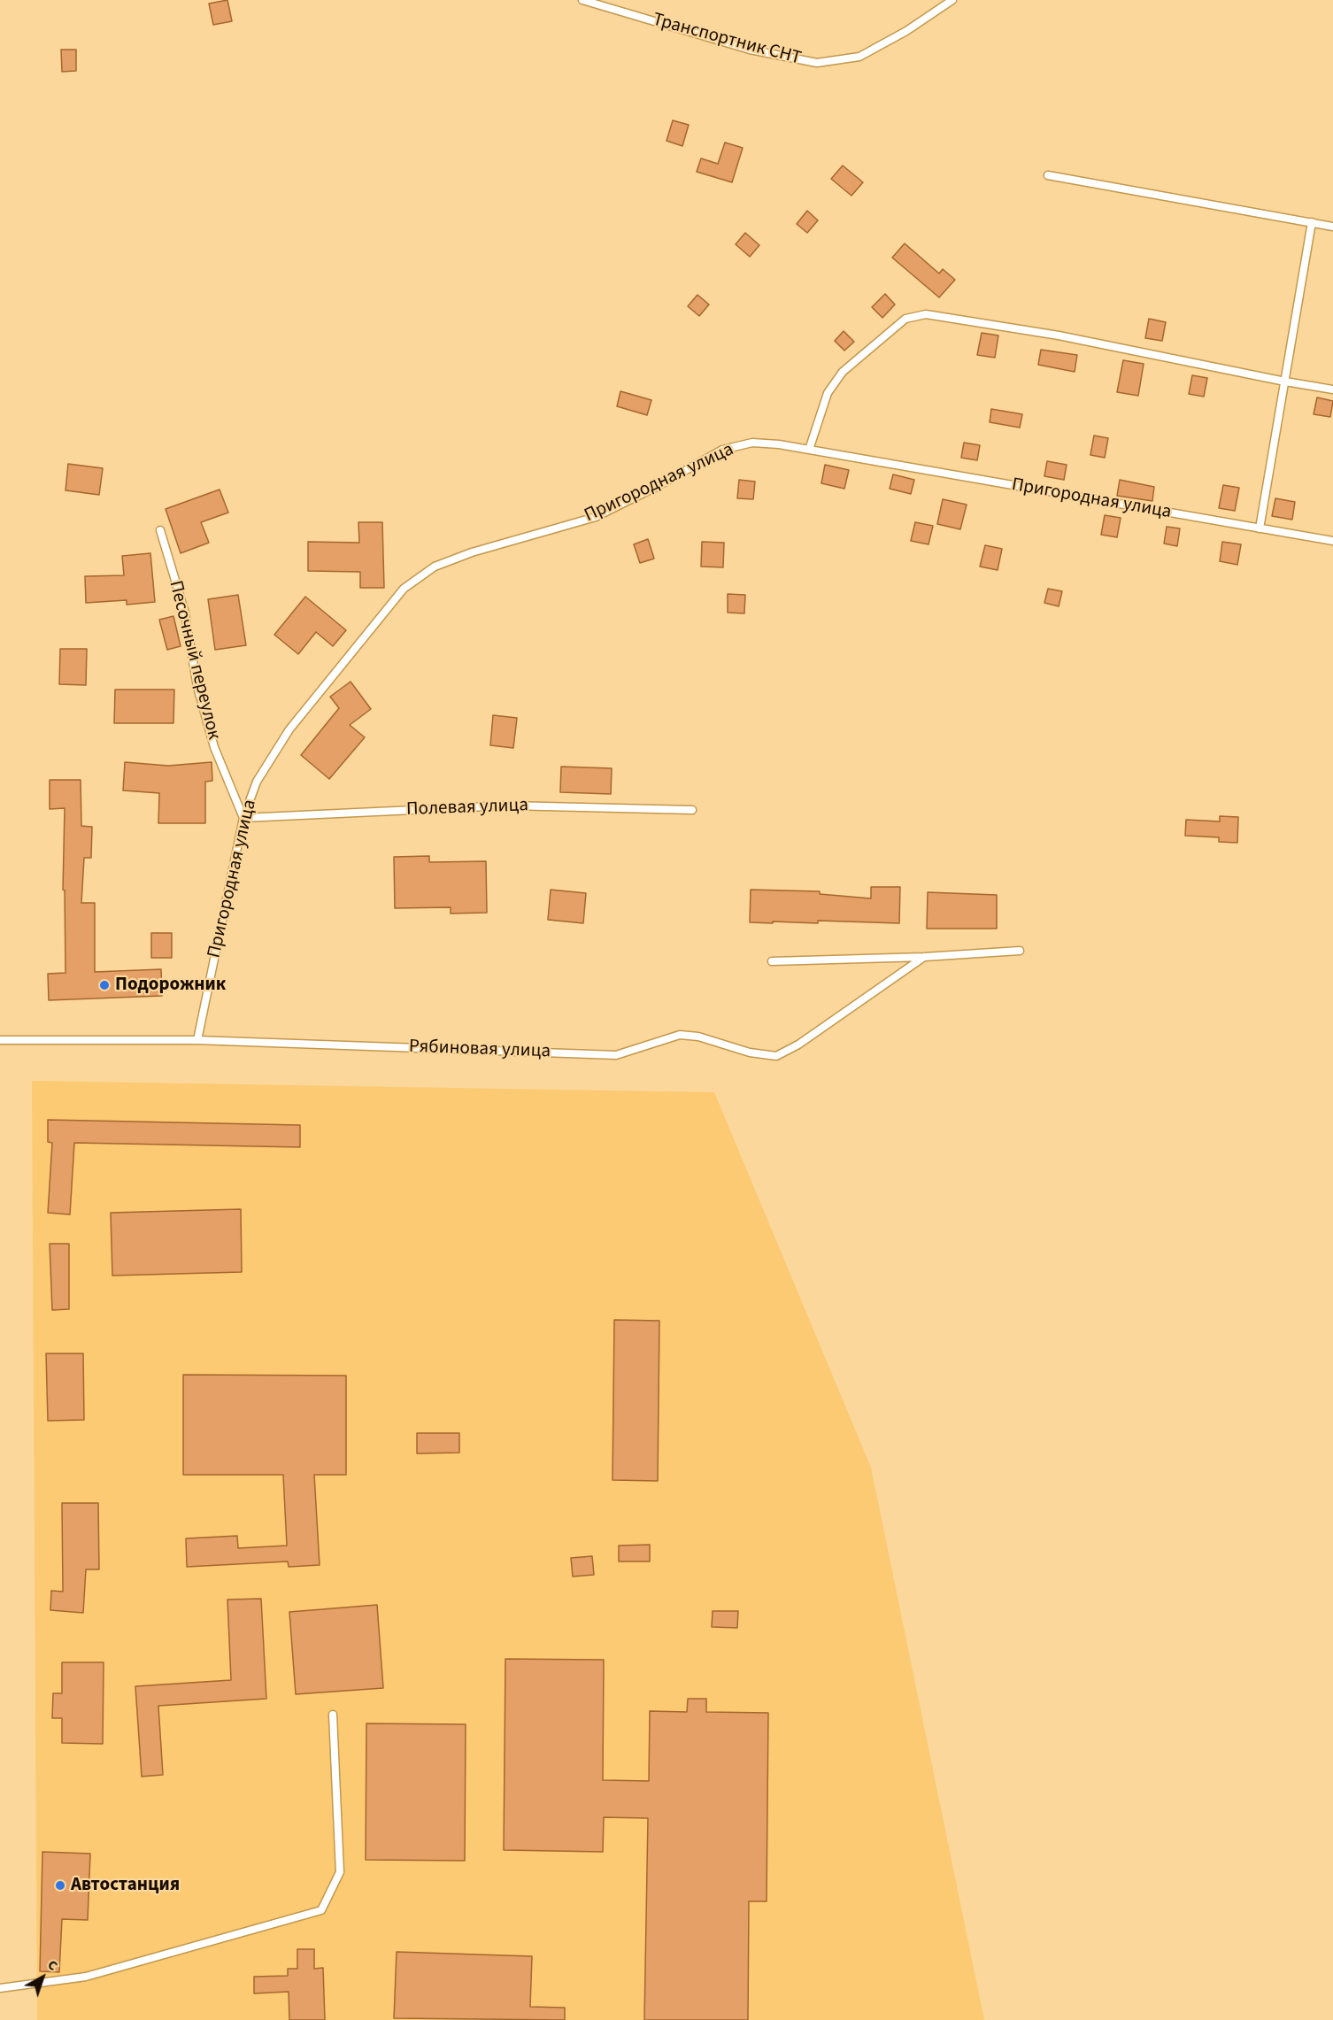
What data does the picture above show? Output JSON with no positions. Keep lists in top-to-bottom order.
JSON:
{
  "streets": {
    "lane": [
      "Транспортник СНТ",
      "Пригородная улица",
      "Песочный переулок",
      "Полевая улица",
      "Рябиновая улица"
    ]
  },
  "crossings": [
    ["Пригородная улица", "Песочный переулок"],
    ["Пригородная улица", "Полевая улица"],
    ["Пригородная улица", "Рябиновая улица"],
    ["Песочный переулок", "Полевая улица"]
  ],
  "places": ["Подорожник", "Автостанция"],
  "north": "top right"
}
